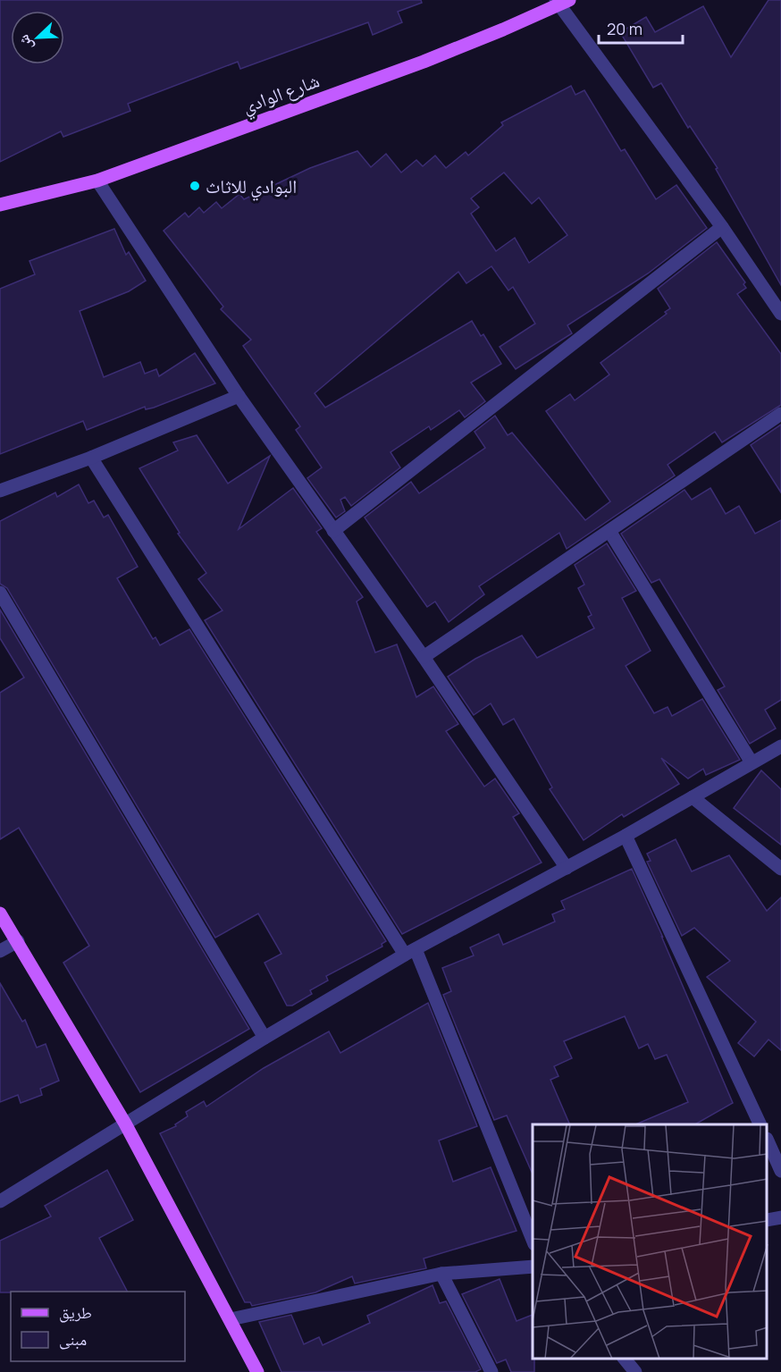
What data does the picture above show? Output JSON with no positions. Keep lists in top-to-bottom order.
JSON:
{
  "streets": {
    "main road": ["شارع الوادي"]
  },
  "places": ["البوادي للاثاث"],
  "legend": ["طريق", "مبنى"],
  "scale_bar": "20 m",
  "north": "bottom left"
}
